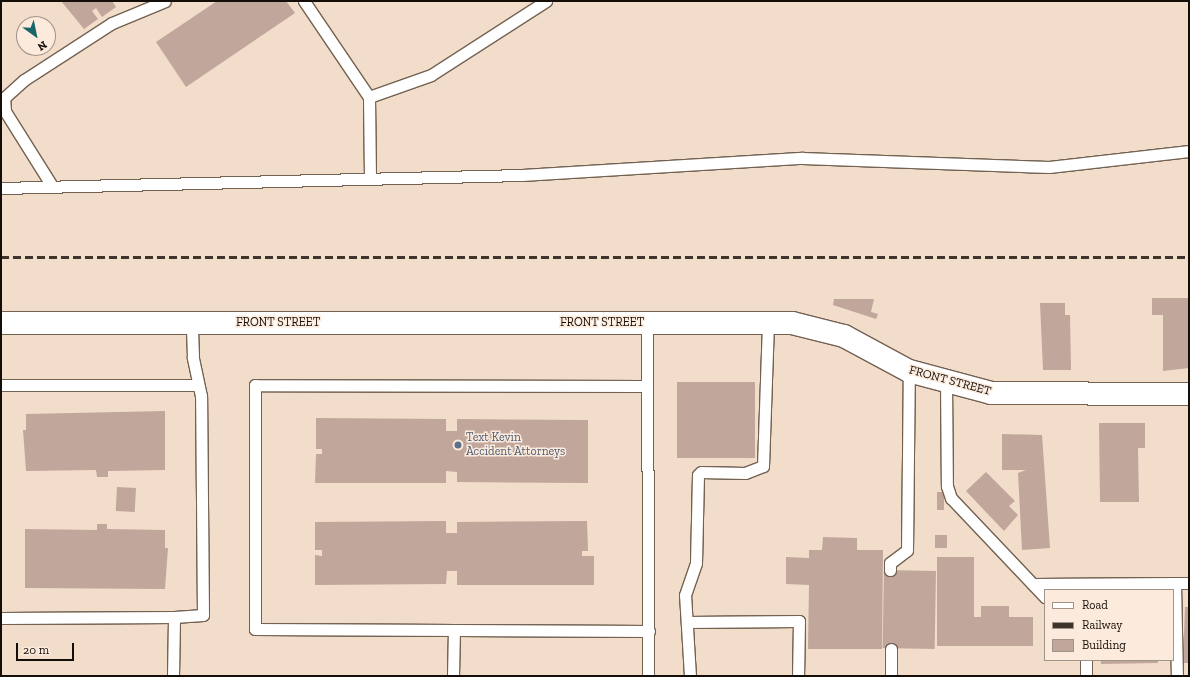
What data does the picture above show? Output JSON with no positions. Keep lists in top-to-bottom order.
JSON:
{
  "streets": {
    "street": ["FRONT STREET"]
  },
  "places": ["Text Kevin Accident Attorneys"],
  "legend": ["Road", "Railway", "Building"],
  "scale_bar": "20 m",
  "north": "bottom right"
}
